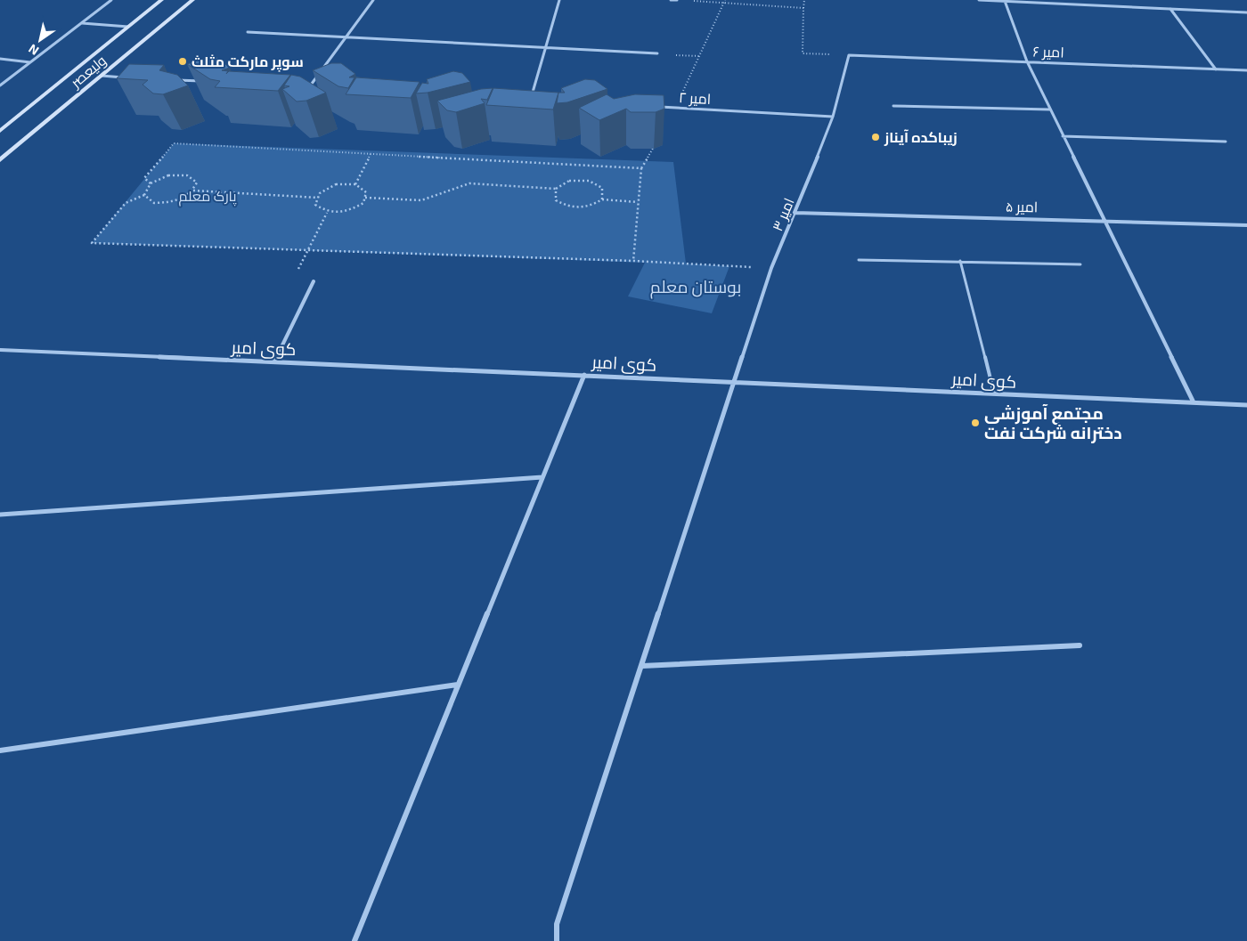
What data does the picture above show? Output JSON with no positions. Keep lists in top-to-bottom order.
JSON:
{
  "streets": {
    "main road": ["ولیعصر"],
    "street": [
      "امیر ۶",
      "امیر ۲",
      "امیر ۵",
      "امیر ۳",
      "کوی امیر"
    ]
  },
  "crossings": [
    ["امیر ۶", "امیر ۳"],
    ["امیر ۲", "امیر ۳"],
    ["امیر ۵", "امیر ۳"],
    ["امیر ۳", "کوی امیر"]
  ],
  "parks": ["پارک معلم", "بوستان معلم"],
  "places": ["سوپر مارکت مثلث", "زیباکده آیناز", "مجتمع آموزشی دخترانه شرکت نفت"],
  "north": "bottom left"
}
